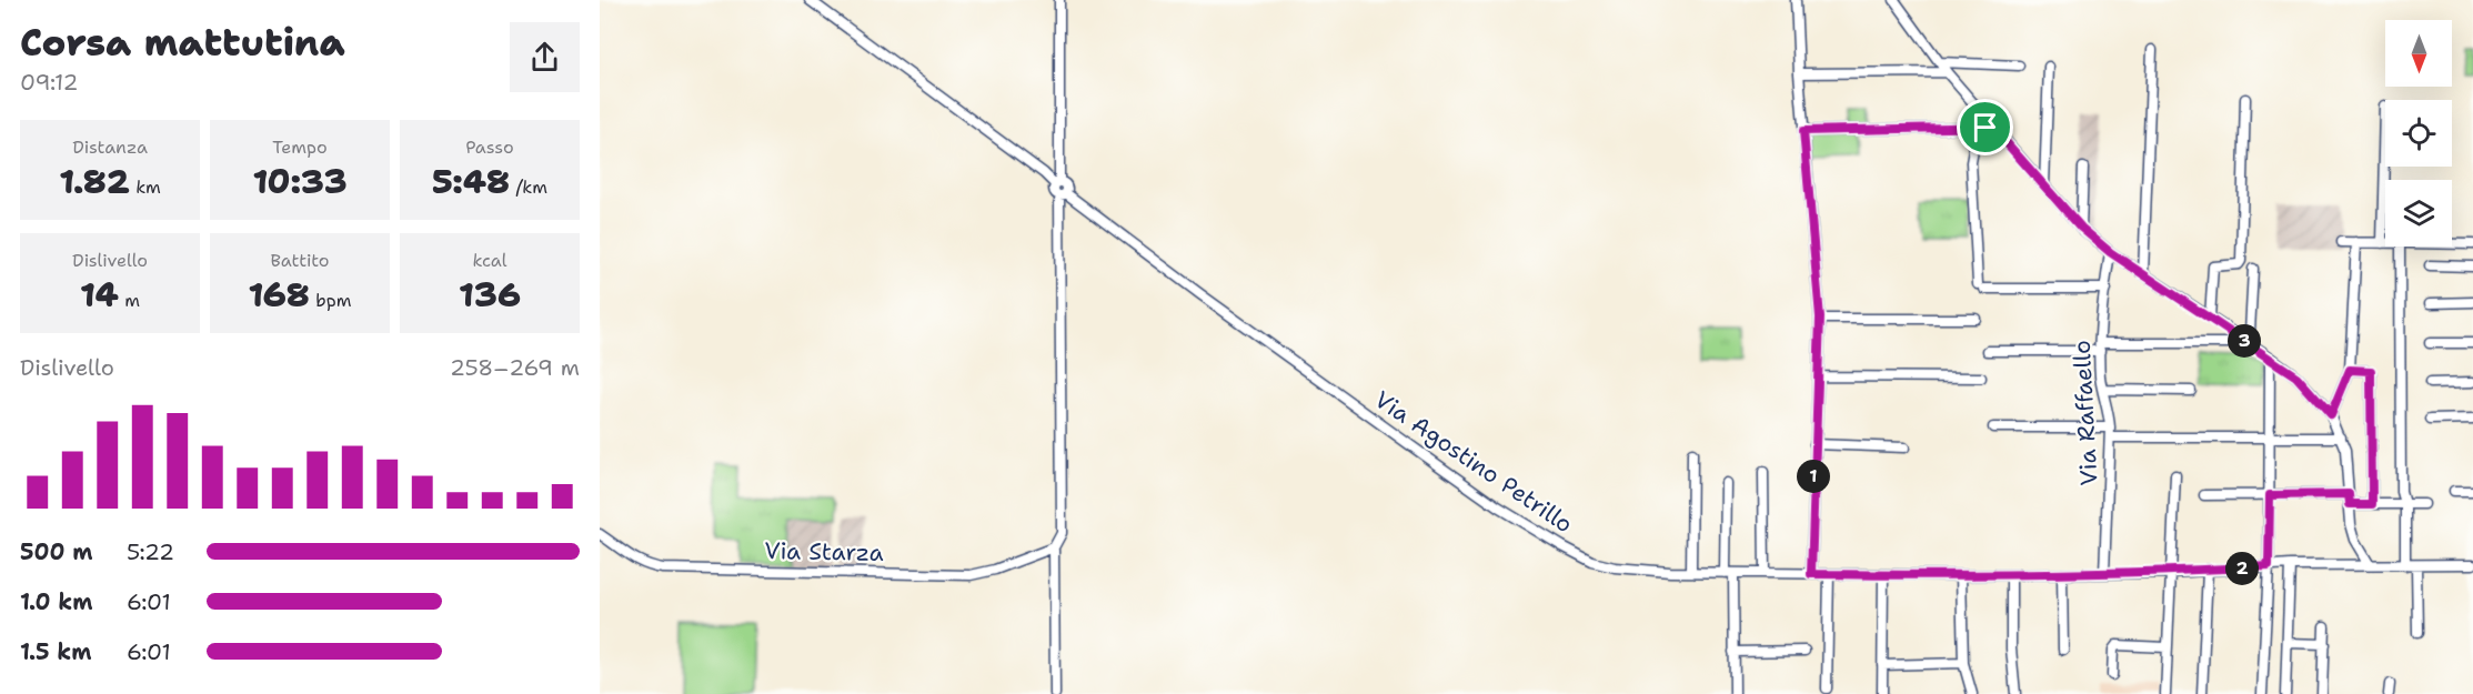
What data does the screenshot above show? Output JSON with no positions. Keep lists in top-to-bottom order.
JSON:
{
  "streets": {
    "street": ["Via Raffaello", "Via Agostino Petrillo", "Via Starza"]
  },
  "crossings": [
    ["Via Raffaello", "Via Agostino Petrillo"]
  ],
  "north": "bottom",
  "page": {
    "heading": ["Corsa mattutina", "09:12"],
    "stats": [
      ["Distanza", "1.82 km"],
      ["Tempo", "10:33"],
      ["Passo", "5:48 /km"],
      ["Dislivello", "14 m"],
      ["Battito", "168 bpm"],
      ["kcal", "136"]
    ],
    "pins": ["3", "1", "2"],
    "chart": ["Dislivello", "258–269 m"],
    "list": [
      {
        "name": "500 m",
        "note": "5:22"
      },
      {
        "name": "1.0 km",
        "note": "6:01"
      },
      {
        "name": "1.5 km",
        "note": "6:01"
      }
    ]
  }
}
